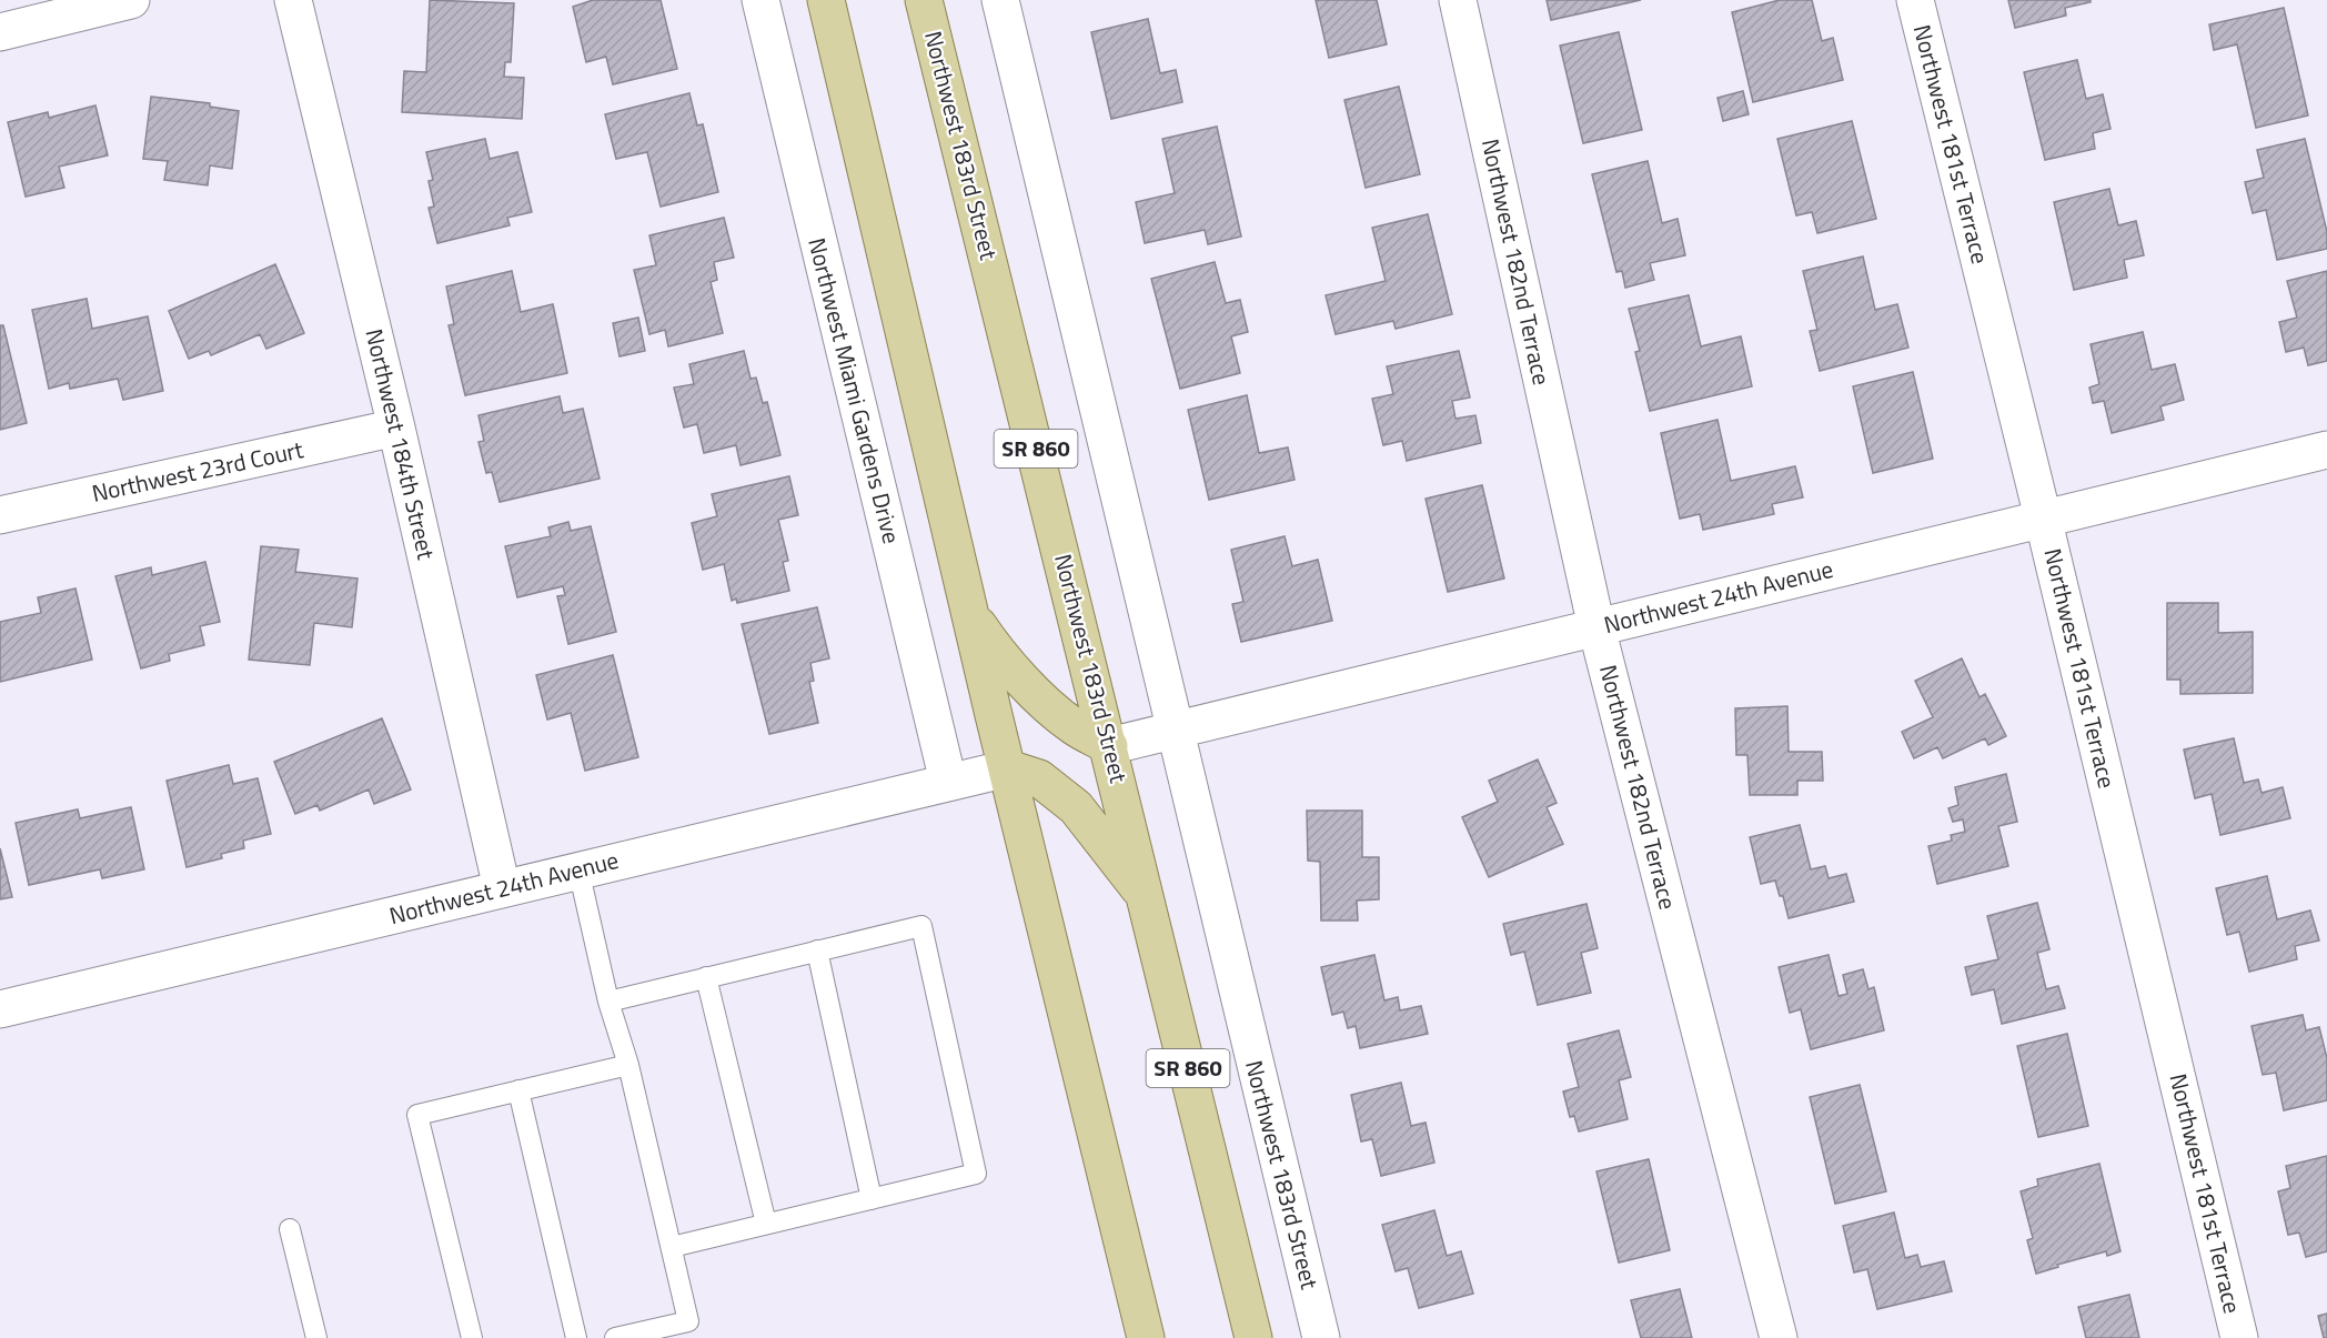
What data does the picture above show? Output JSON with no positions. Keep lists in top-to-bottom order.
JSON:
{
  "streets": {
    "main road": ["Northwest 183rd Street", "SR 860"],
    "street": [
      "Northwest 181st Terrace",
      "Northwest 182nd Terrace",
      "Northwest Miami Gardens Drive",
      "Northwest 184th Street",
      "Northwest 23rd Court",
      "Northwest 24th Avenue"
    ]
  },
  "crossings": [
    ["Northwest 181st Terrace", "Northwest 24th Avenue"],
    ["Northwest 183rd Street", "Northwest 24th Avenue"],
    ["Northwest 182nd Terrace", "Northwest 24th Avenue"],
    ["Northwest Miami Gardens Drive", "Northwest 24th Avenue"],
    ["Northwest 184th Street", "Northwest 23rd Court"],
    ["Northwest 184th Street", "Northwest 24th Avenue"]
  ]
}
